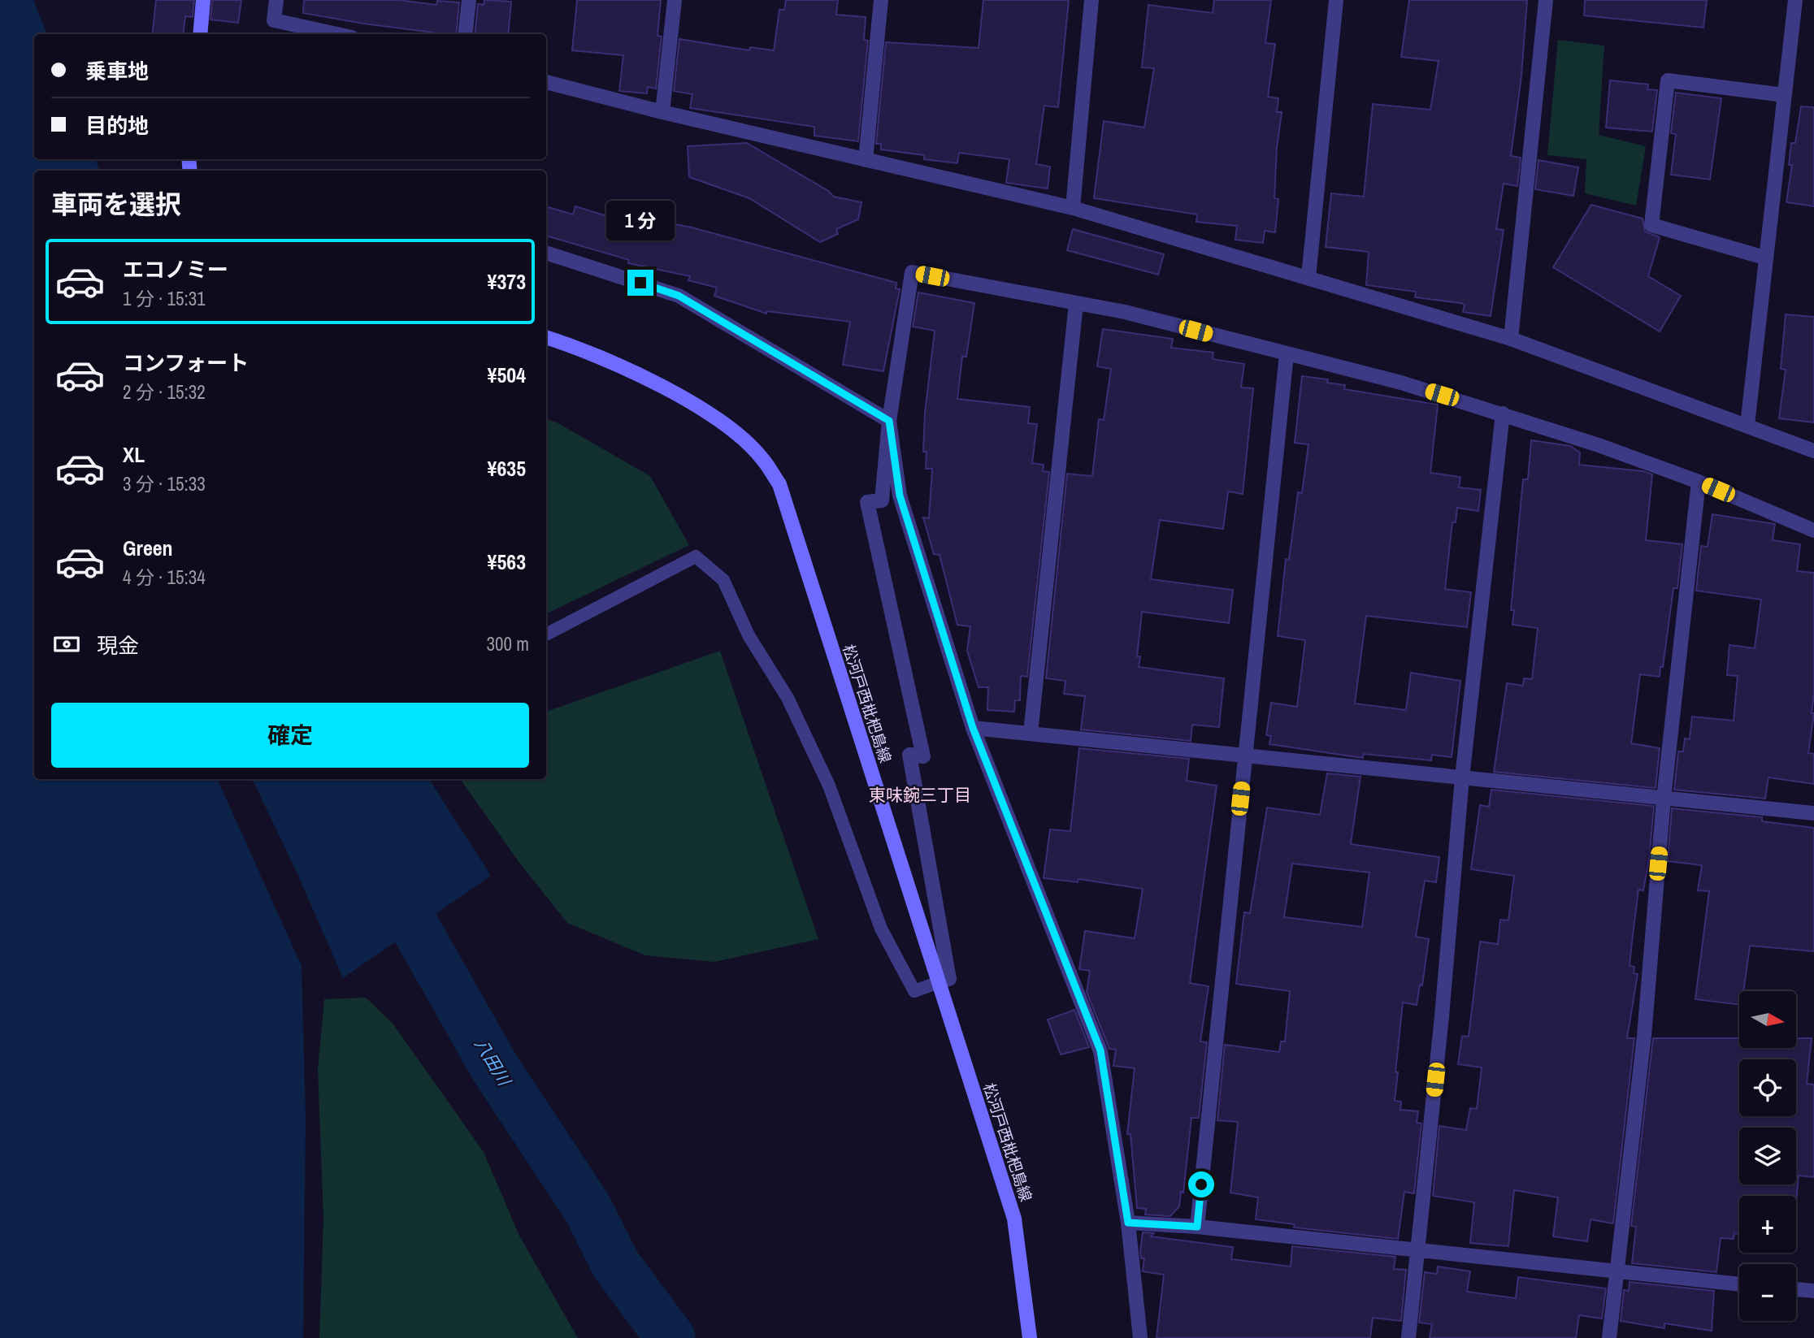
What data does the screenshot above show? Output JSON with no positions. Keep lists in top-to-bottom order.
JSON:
{
  "streets": {
    "main road": ["松河戸西枇杷島線"]
  },
  "districts": ["東味鋺三丁目"],
  "water": ["八田川"],
  "north": "right",
  "page": {
    "banner": ["乗車地", "目的地"],
    "heading": "車両を選択",
    "bubble": "1 分",
    "list": [
      {
        "name": "エコノミー",
        "note": "1 分 · 15:31",
        "value": "¥373"
      },
      {
        "name": "コンフォート",
        "note": "2 分 · 15:32",
        "value": "¥504"
      },
      {
        "name": "XL",
        "note": "3 分 · 15:33",
        "value": "¥635"
      },
      {
        "name": "Green",
        "note": "4 分 · 15:34",
        "value": "¥563"
      }
    ],
    "pay": ["現金", "300 m"],
    "buttons": "確定",
    "map_buttons": ["+", "−"]
  }
}
